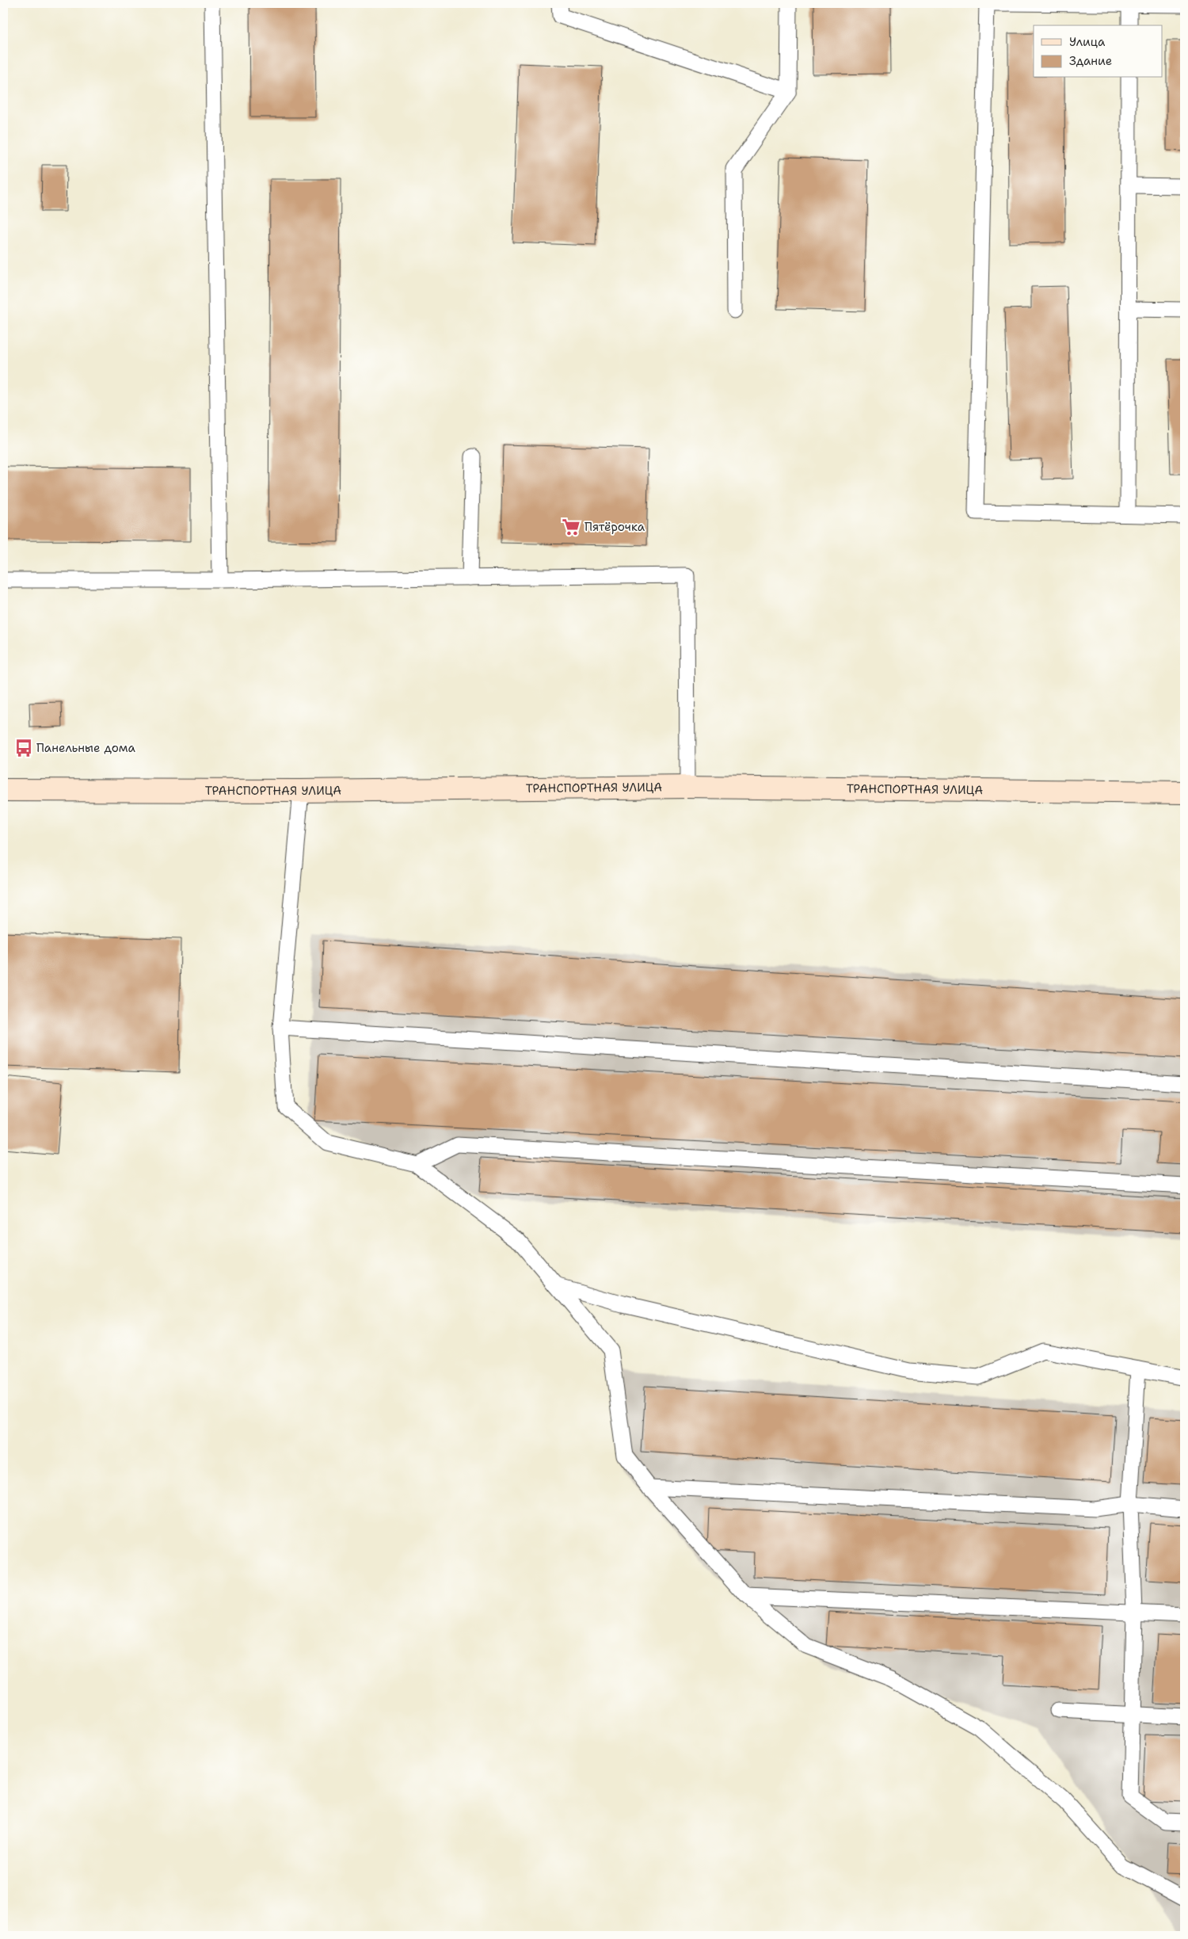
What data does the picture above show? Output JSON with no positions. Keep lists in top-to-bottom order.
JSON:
{
  "streets": {
    "main road": ["ТРАНСПОРТНАЯ УЛИЦА"]
  },
  "places": {
    "supermarket": ["Пятёрочка"],
    "bus stop": ["Панельные дома"]
  },
  "legend": ["Улица", "Здание"]
}
